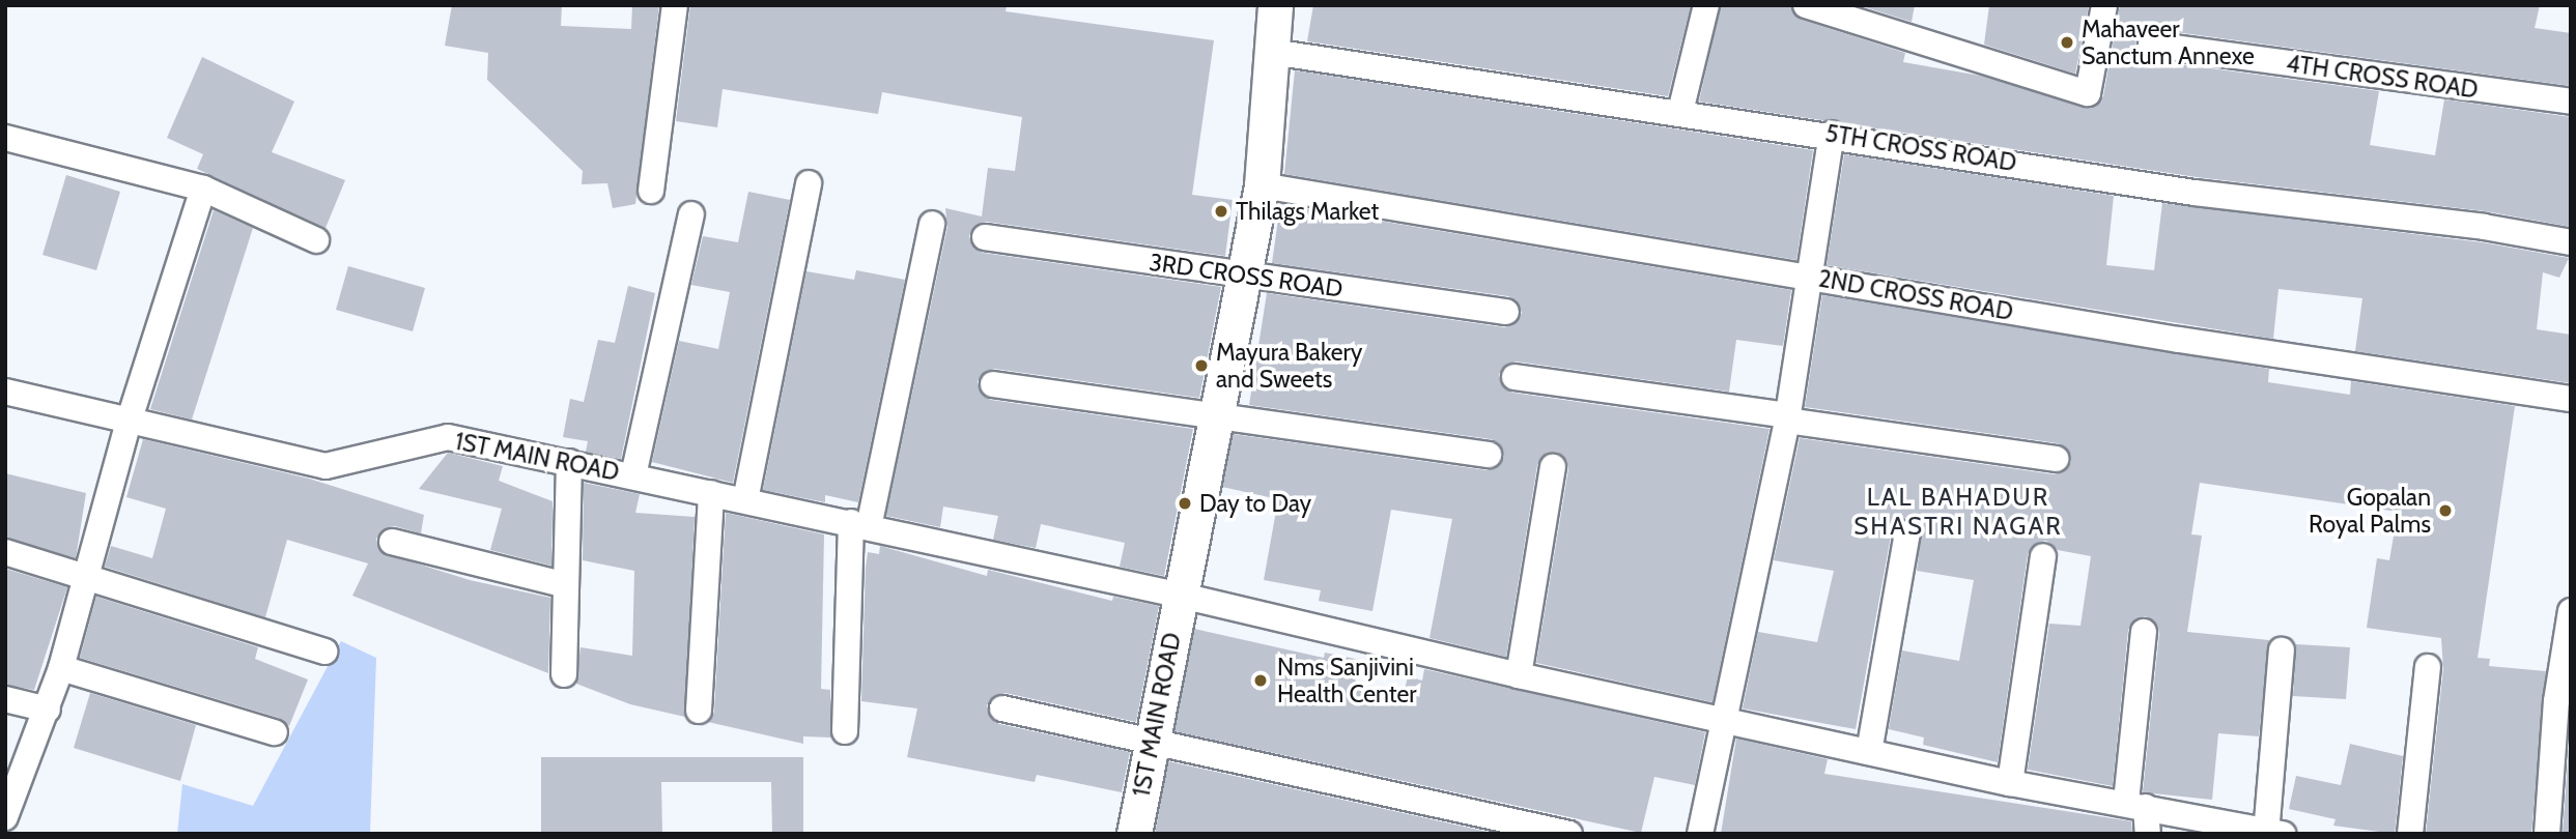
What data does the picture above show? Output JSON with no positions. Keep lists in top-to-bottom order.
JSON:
{
  "streets": {
    "street": [
      "4TH CROSS ROAD",
      "5TH CROSS ROAD",
      "3RD CROSS ROAD",
      "2ND CROSS ROAD",
      "1ST MAIN ROAD"
    ]
  },
  "crossings": [
    ["5TH CROSS ROAD", "1ST MAIN ROAD"],
    ["3RD CROSS ROAD", "1ST MAIN ROAD"],
    ["2ND CROSS ROAD", "1ST MAIN ROAD"]
  ],
  "districts": ["LAL BAHADUR SHASTRI NAGAR"],
  "places": [
    "Mahaveer Sanctum Annexe",
    "Thilags Market",
    "Mayura Bakery and Sweets",
    "Day to Day",
    "Gopalan Royal Palms",
    "Nms Sanjivini Health Center"
  ]
}
